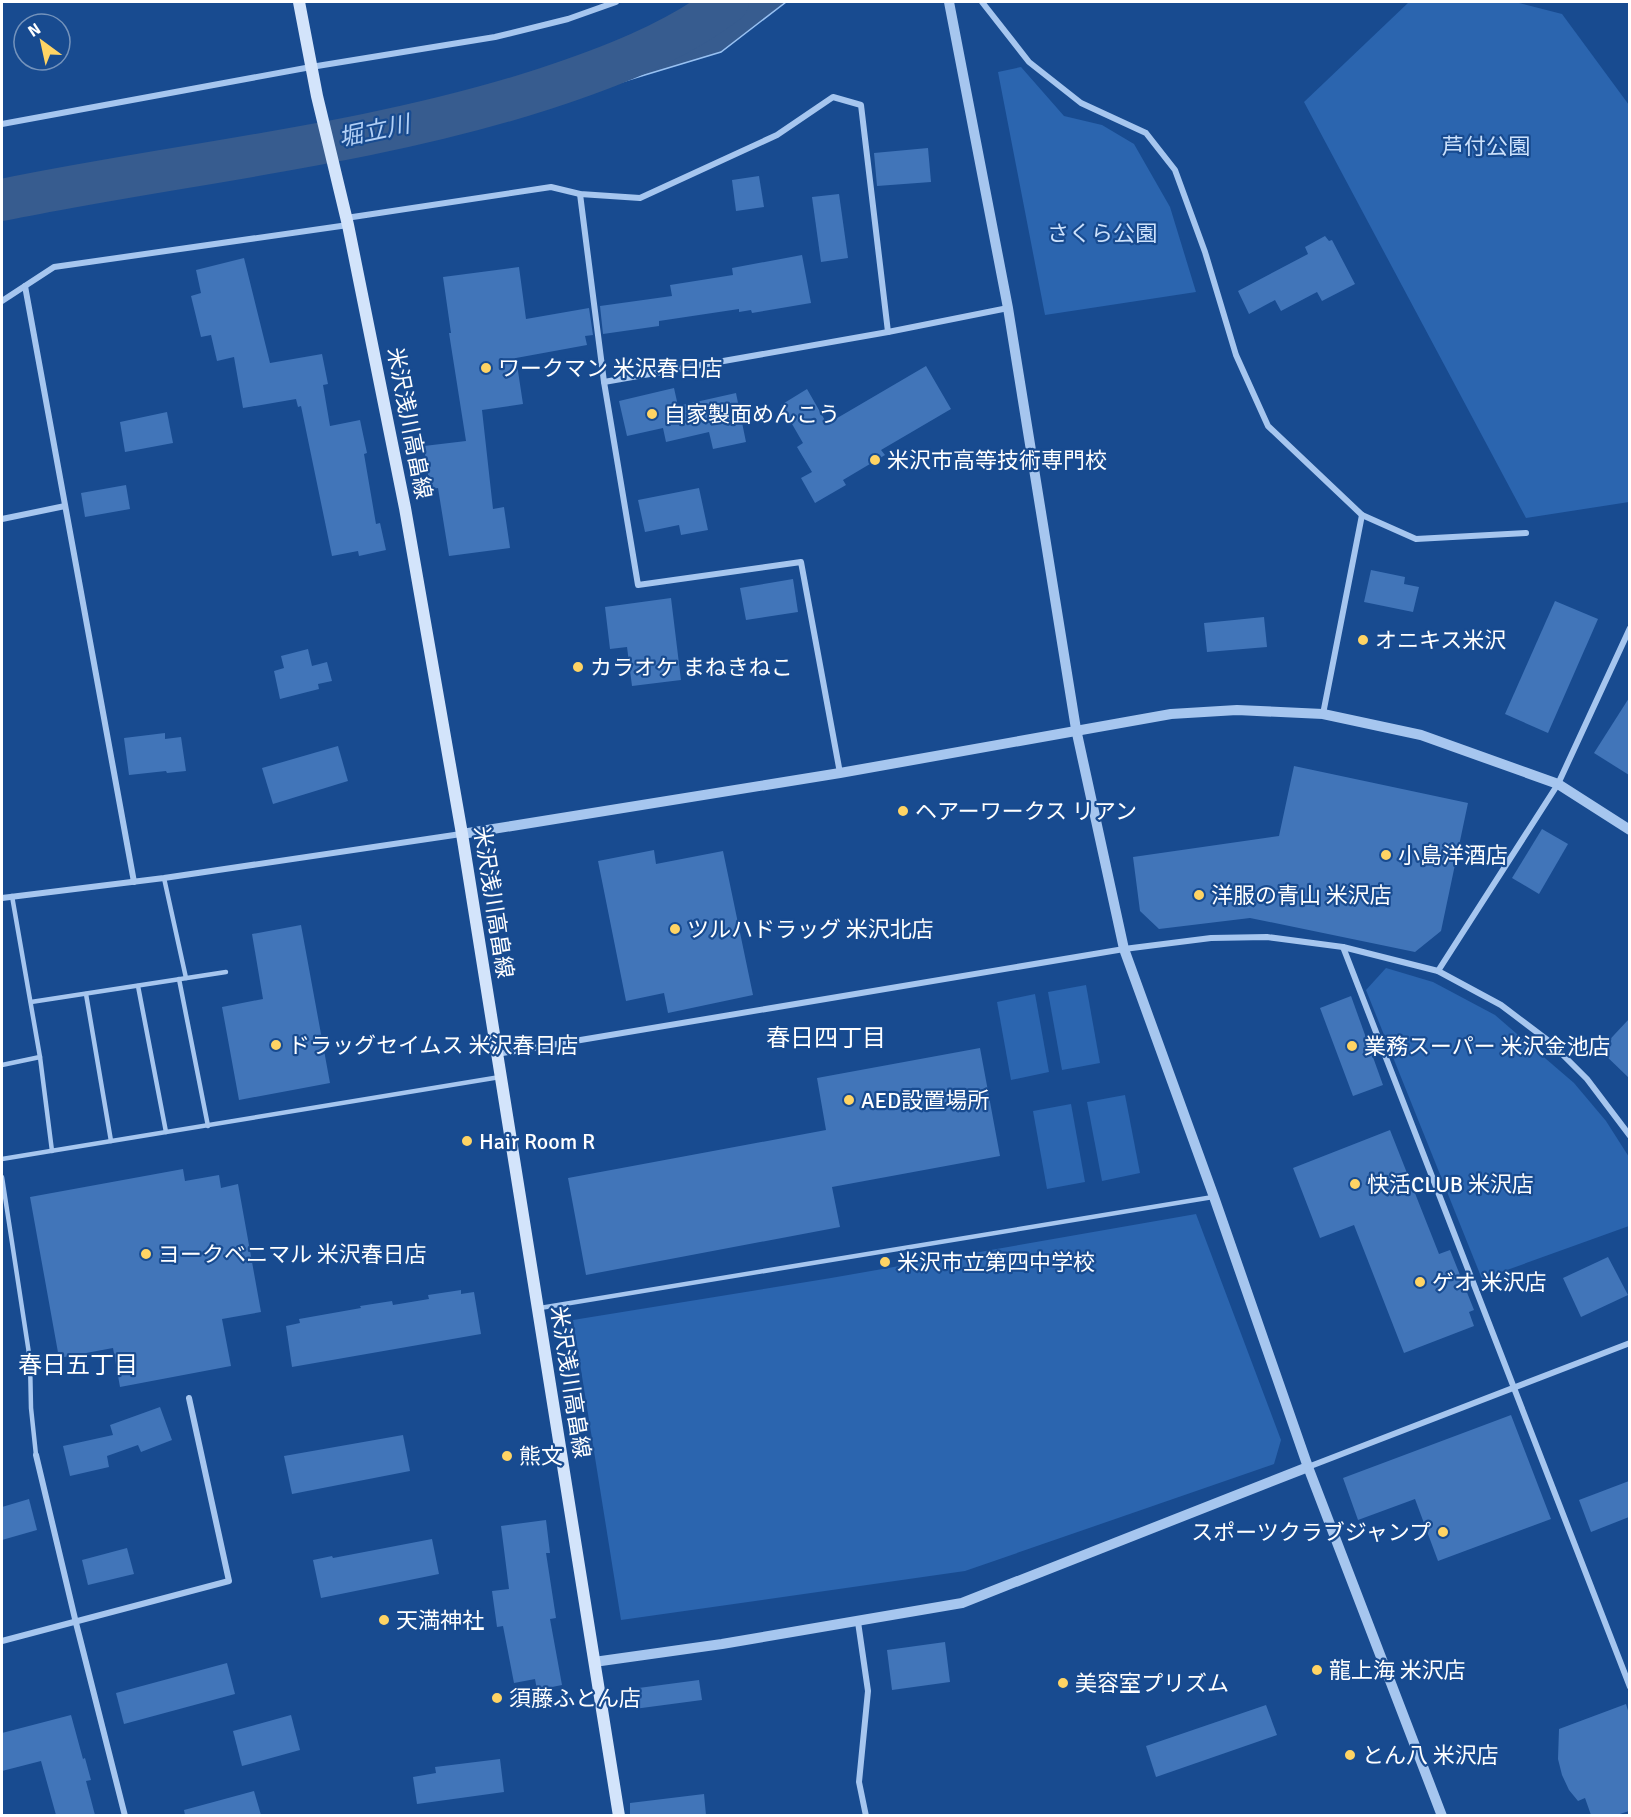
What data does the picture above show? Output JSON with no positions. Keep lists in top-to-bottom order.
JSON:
{
  "streets": {
    "main road": ["米沢浅川高畠線"]
  },
  "districts": ["春日四丁目", "春日五丁目"],
  "water": ["堀立川"],
  "parks": ["芦付公園", "さくら公園"],
  "places": [
    "ワークマン 米沢春日店",
    "自家製面めんこう",
    "米沢市高等技術専門校",
    "オニキス米沢",
    "カラオケ まねきねこ",
    "ヘアーワークス リアン",
    "小島洋酒店",
    "洋服の青山 米沢店",
    "ツルハドラッグ 米沢北店",
    "ドラッグセイムス 米沢春日店",
    "業務スーパー 米沢金池店",
    "AED設置場所",
    "Hair Room R",
    "快活CLUB 米沢店",
    "ヨークベニマル 米沢春日店",
    "米沢市立第四中学校",
    "ゲオ 米沢店",
    "熊文",
    "スポーツクラブジャンプ",
    "天満神社",
    "龍上海 米沢店",
    "美容室プリズム",
    "須藤ふとん店",
    "とん八 米沢店"
  ],
  "north": "top left"
}
